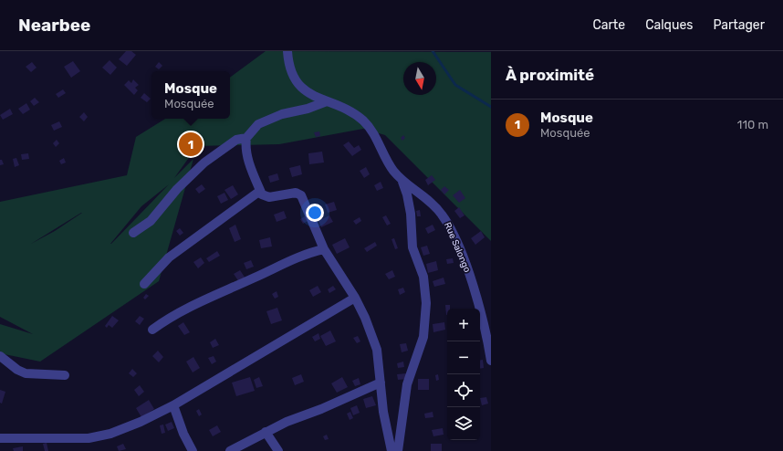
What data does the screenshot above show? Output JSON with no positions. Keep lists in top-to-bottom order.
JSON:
{
  "streets": {
    "street": ["Rue Salongo"]
  },
  "north": "bottom",
  "page": {
    "header": "Nearbee",
    "nav": ["Carte", "Calques", "Partager"],
    "heading": "À proximité",
    "popup": ["Mosque", "Mosquée"],
    "list": [
      {
        "mark": "1",
        "name": "Mosque",
        "note": "Mosquée",
        "value": "110 m"
      }
    ],
    "pins": "1",
    "map_buttons": ["+", "−"]
  }
}
